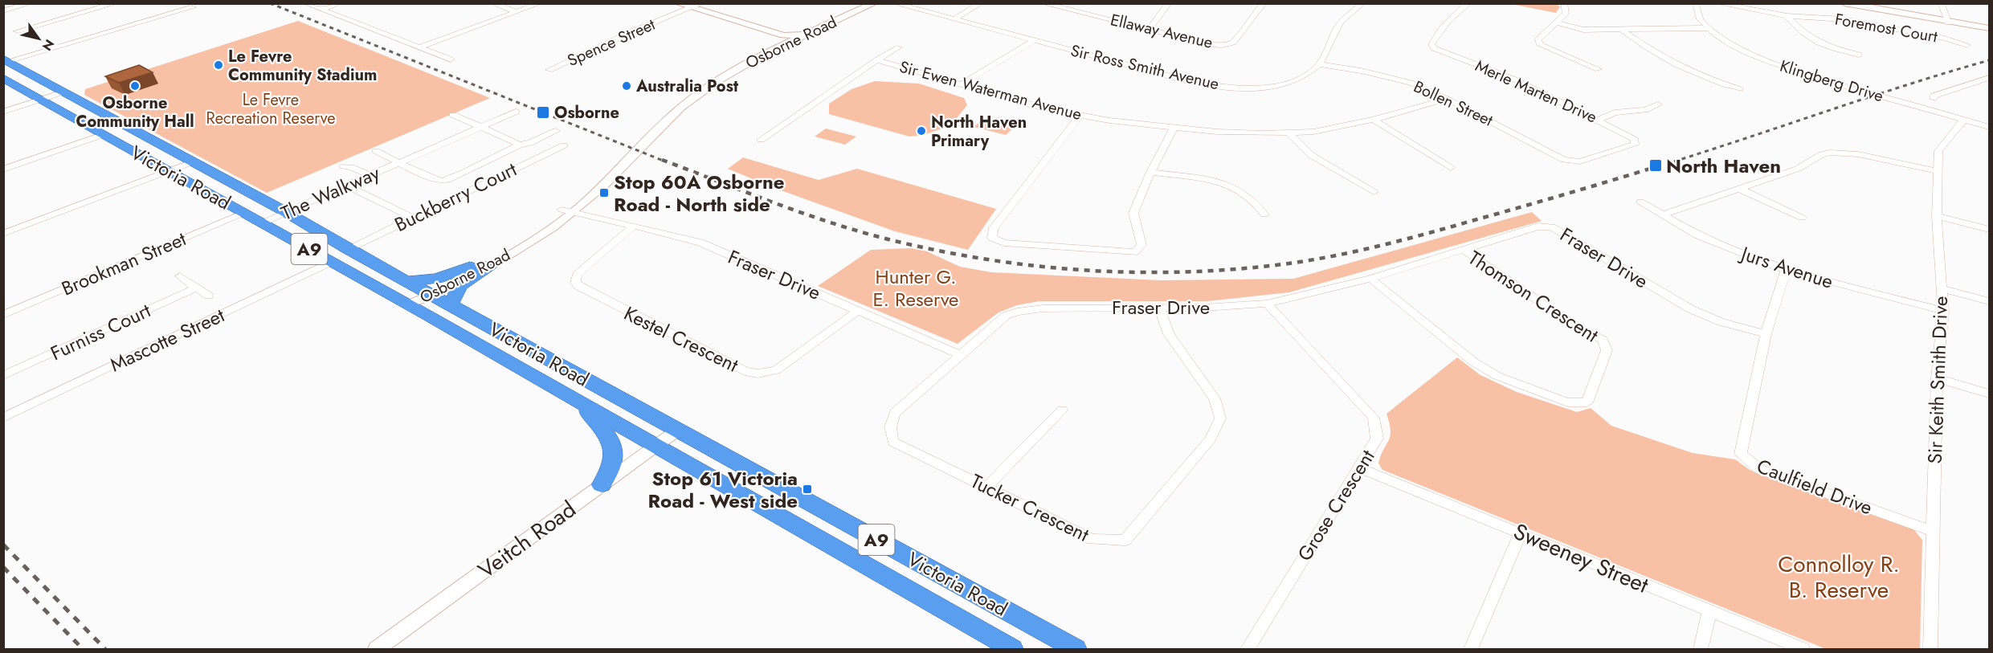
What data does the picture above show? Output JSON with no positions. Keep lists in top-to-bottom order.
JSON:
{
  "streets": {
    "highway": ["Victoria Road", "A9"],
    "street": [
      "Foremost Court",
      "Ellaway Avenue",
      "Spence Street",
      "Osborne Road",
      "Sir Ross Smith Avenue",
      "Klingberg Drive",
      "Sir Ewen Waterman Avenue",
      "Merle Marten Drive",
      "Bollen Street",
      "The Walkway",
      "Buckberry Court",
      "Fraser Drive",
      "Brookman Street",
      "Jurs Avenue",
      "Thomson Crescent",
      "Furniss Court",
      "Kestel Crescent",
      "Mascotte Street",
      "Sir Keith Smith Drive",
      "Caulfield Drive",
      "Grose Crescent",
      "Tucker Crescent",
      "Veitch Road",
      "Sweeney Street"
    ]
  },
  "crossings": [
    ["Osborne Road", "Victoria Road"],
    ["Osborne Road", "Fraser Drive"],
    ["Sir Ross Smith Avenue", "Bollen Street"],
    ["Klingberg Drive", "Sir Keith Smith Drive"],
    ["Sir Ewen Waterman Avenue", "Bollen Street"],
    ["Merle Marten Drive", "Bollen Street"],
    ["Victoria Road", "The Walkway"],
    ["Victoria Road", "Buckberry Court"],
    ["Victoria Road", "Brookman Street"],
    ["Victoria Road", "Mascotte Street"],
    ["Victoria Road", "Veitch Road"],
    ["Fraser Drive", "Thomson Crescent"],
    ["Fraser Drive", "Kestel Crescent"],
    ["Fraser Drive", "Caulfield Drive"],
    ["Fraser Drive", "Grose Crescent"],
    ["Fraser Drive", "Tucker Crescent"],
    ["Jurs Avenue", "Sir Keith Smith Drive"],
    ["Jurs Avenue", "Caulfield Drive"],
    ["Sir Keith Smith Drive", "Caulfield Drive"],
    ["Grose Crescent", "Sweeney Street"]
  ],
  "parks": ["Le Fevre Recreation Reserve", "Hunter G. E. Reserve", "Connolloy R. B. Reserve"],
  "places": {
    "other": [
      "Le Fevre Community Stadium",
      "Osborne Community Hall",
      "Australia Post",
      "North Haven Primary"
    ],
    "transit": [
      "Osborne",
      "North Haven",
      "Stop 60A Osborne Road - North side",
      "Stop 61 Victoria Road - West side"
    ]
  },
  "north": "bottom right"
}
